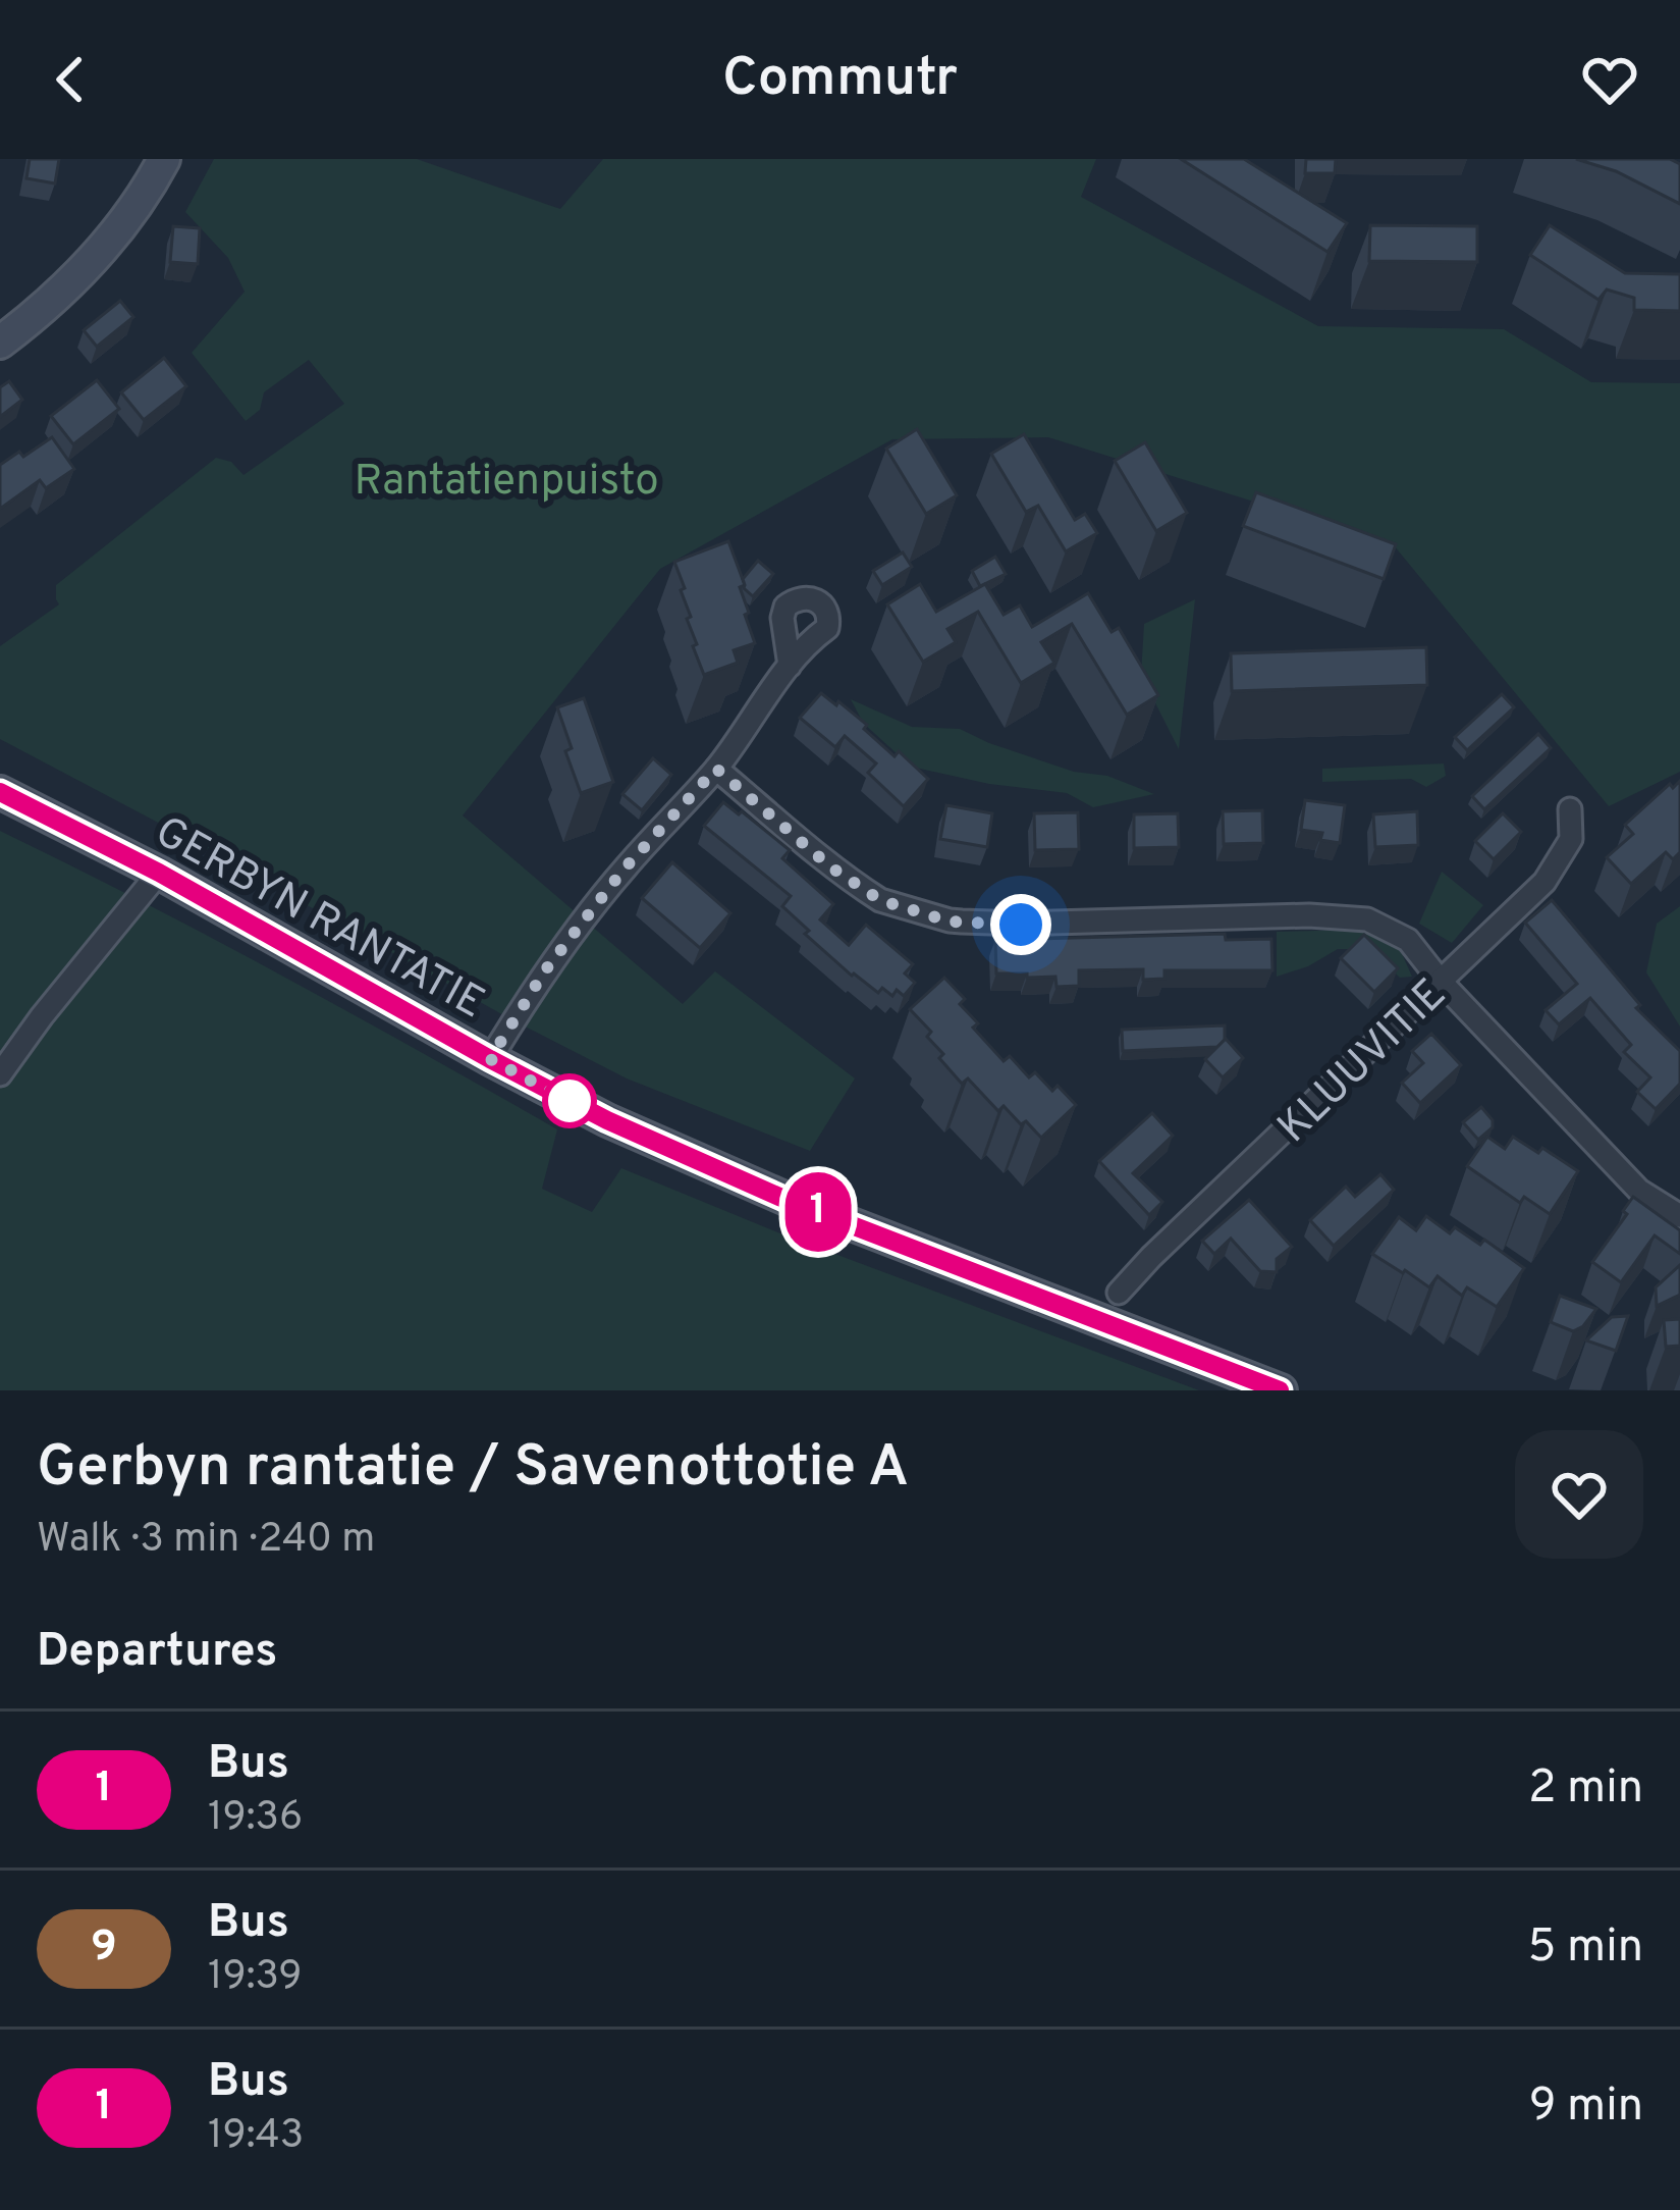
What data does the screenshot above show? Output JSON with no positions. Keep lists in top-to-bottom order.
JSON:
{
  "streets": {
    "main road": ["GERBYN RANTATIE"],
    "street": ["KLUUVITIE"]
  },
  "parks": ["Rantatienpuisto"],
  "lines": ["bus line 1"],
  "page": {
    "header": "Commutr",
    "on_map": "1",
    "heading": [
      ["Gerbyn rantatie / Savenottotie A", "Walk · 3 min · 240 m"],
      "Departures"
    ],
    "list": [
      {
        "mark": "1",
        "name": "Bus",
        "note": "19:36",
        "value": "2 min"
      },
      {
        "mark": "9",
        "name": "Bus",
        "note": "19:39",
        "value": "5 min"
      },
      {
        "mark": "1",
        "name": "Bus",
        "note": "19:43",
        "value": "9 min"
      }
    ]
  }
}
